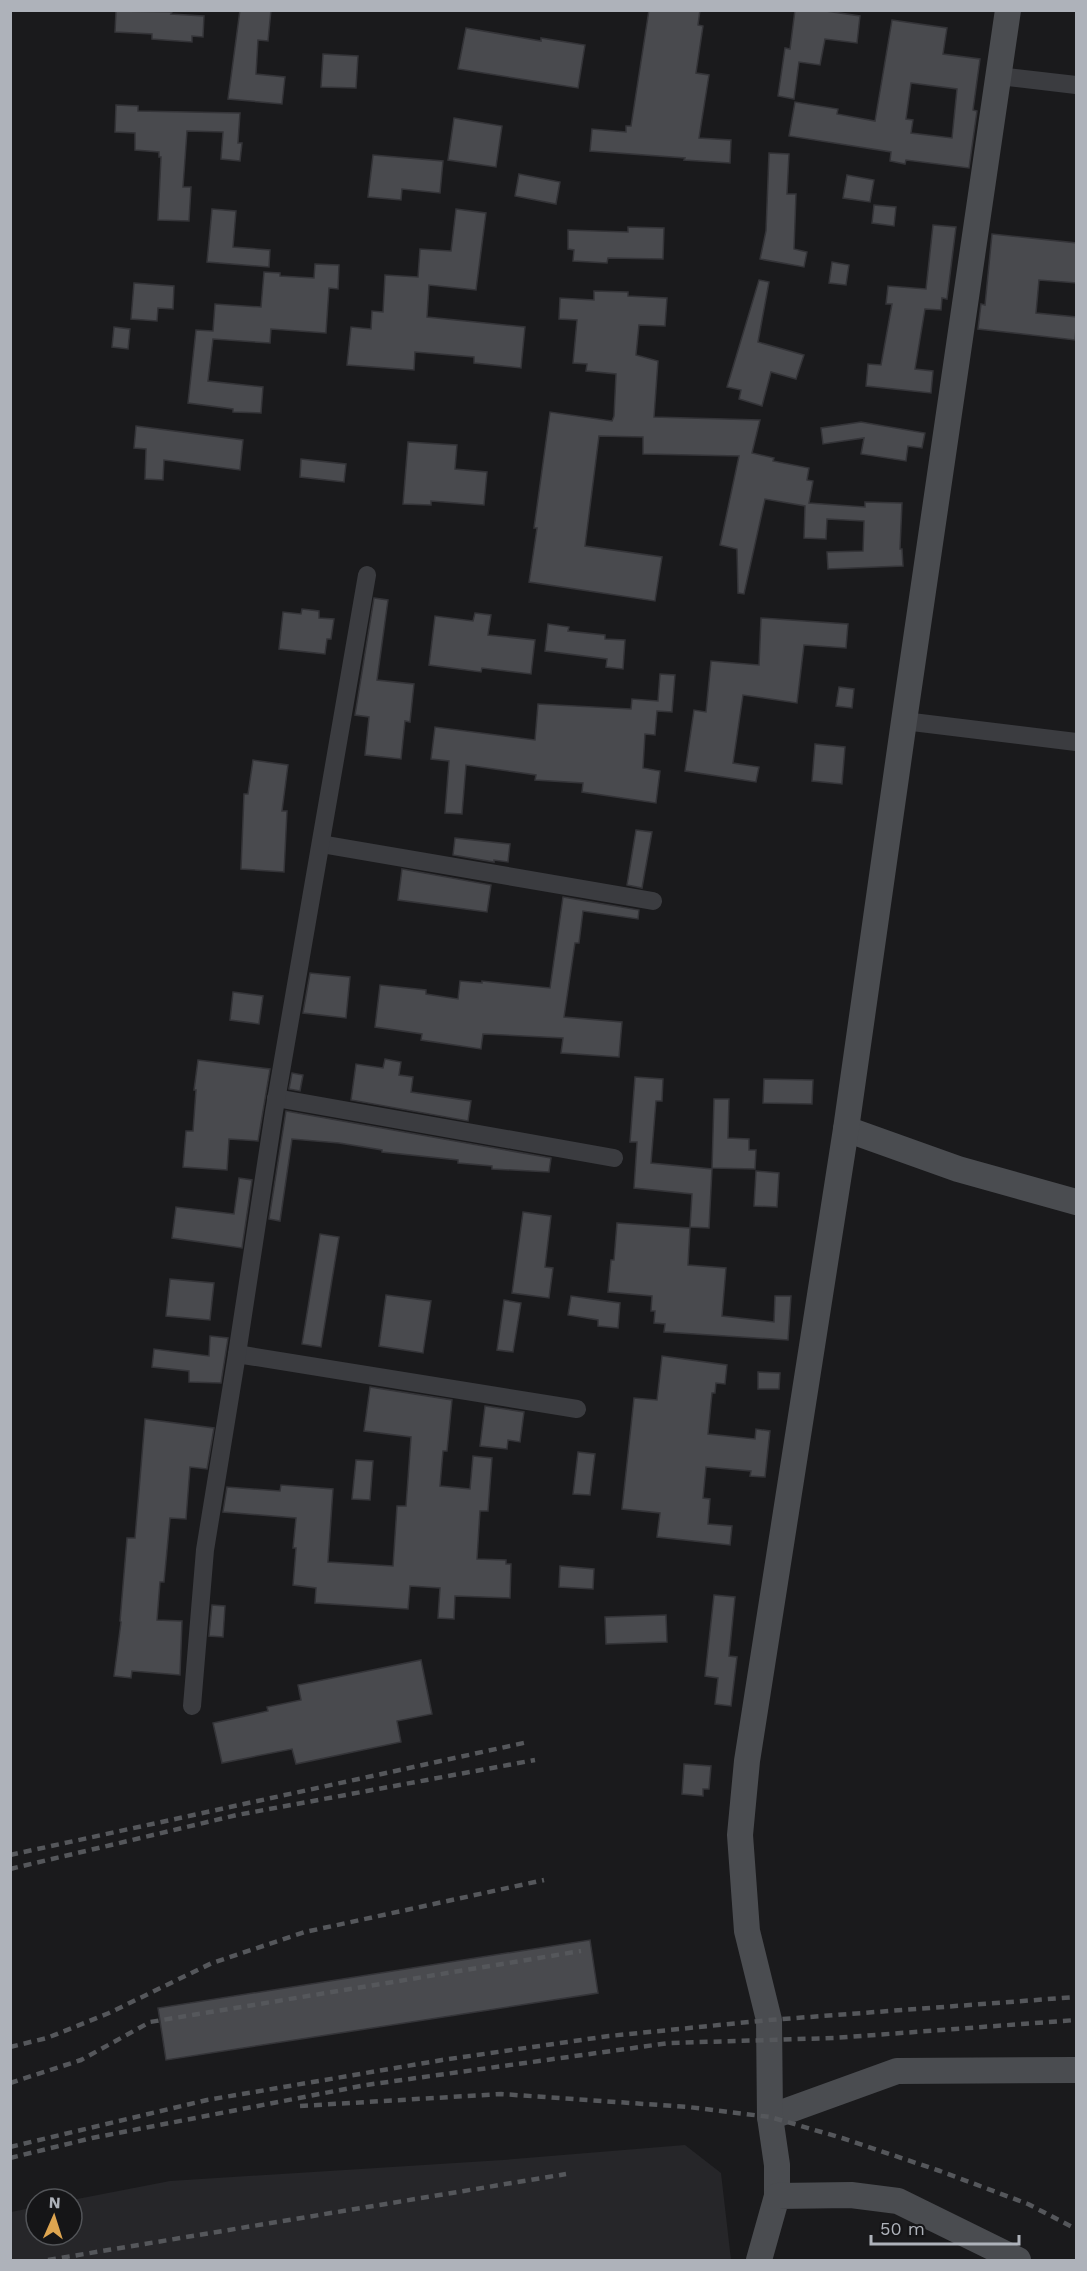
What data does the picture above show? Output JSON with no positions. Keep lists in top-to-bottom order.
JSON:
{
  "scale_bar": "50 m",
  "north": "top"
}
